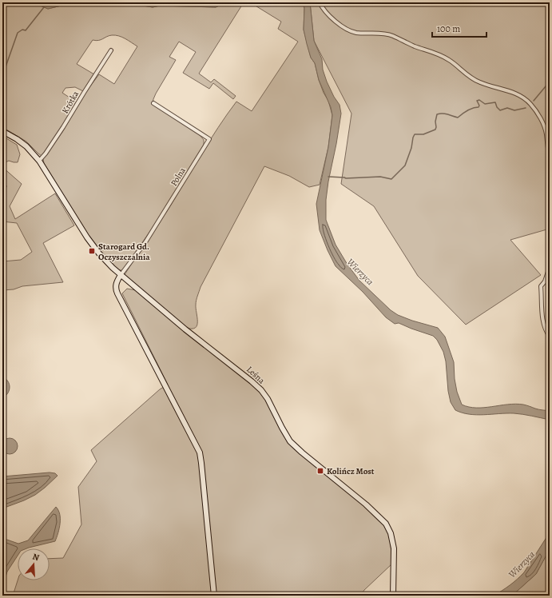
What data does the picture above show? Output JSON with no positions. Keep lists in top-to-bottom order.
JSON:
{
  "streets": {
    "street": ["Krótka", "Polna", "Leśna"]
  },
  "crossings": [
    ["Krótka", "Leśna"],
    ["Polna", "Leśna"]
  ],
  "water": ["Wierzyca"],
  "places": {
    "transit": ["Starogard Gd. Oczyszczalnia", "Kolińcz Most"]
  },
  "scale_bar": "100 m",
  "north": "top"
}
